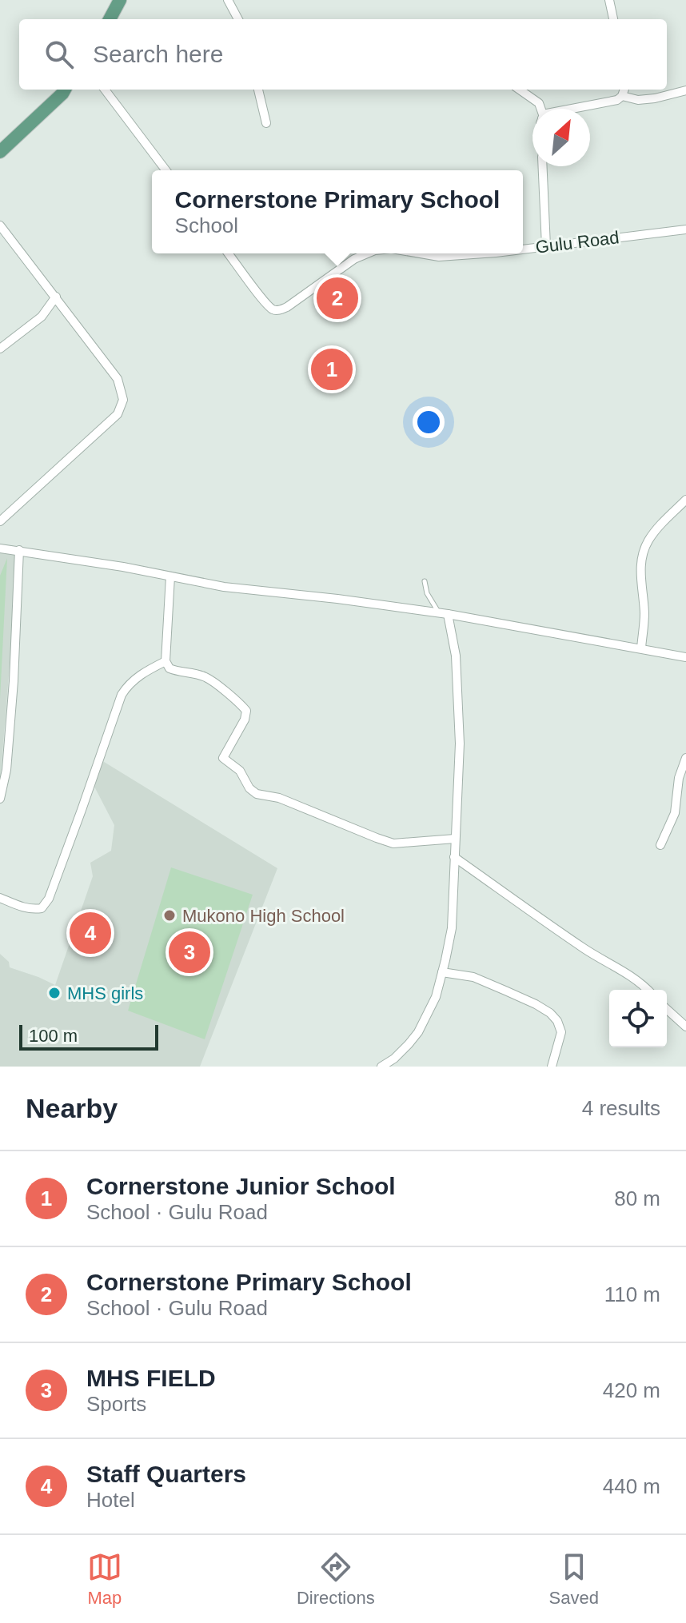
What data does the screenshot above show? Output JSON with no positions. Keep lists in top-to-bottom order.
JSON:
{
  "streets": {
    "street": ["Gulu Road"]
  },
  "places": ["Mukono High School", "MHS girls"],
  "scale_bar": "100 m",
  "north": "top right",
  "page": {
    "search": "Search here",
    "popup": ["Cornerstone Primary School", "School"],
    "pins": [
      "2",
      "1",
      "4",
      "3"
    ],
    "scale": "100 m",
    "heading": ["Nearby", "4 results"],
    "list": [
      {
        "mark": "1",
        "name": "Cornerstone Junior School",
        "note": "School · Gulu Road",
        "value": "80 m"
      },
      {
        "mark": "2",
        "name": "Cornerstone Primary School",
        "note": "School · Gulu Road",
        "value": "110 m"
      },
      {
        "mark": "3",
        "name": "MHS FIELD",
        "note": "Sports",
        "value": "420 m"
      },
      {
        "mark": "4",
        "name": "Staff Quarters",
        "note": "Hotel",
        "value": "440 m"
      }
    ],
    "nav": ["Map", "Directions", "Saved"]
  }
}
